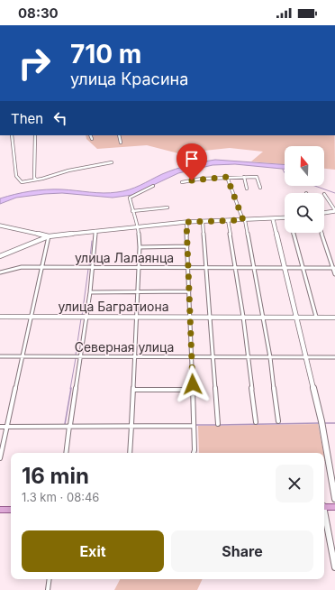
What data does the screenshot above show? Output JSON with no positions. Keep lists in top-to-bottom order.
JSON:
{
  "streets": {
    "street": ["улица Лалаянца", "улица Багратиона", "Северная улица"]
  },
  "north": "top",
  "page": {
    "status": "08:30",
    "turn": ["710 m", "улица Красина"],
    "then": "Then",
    "heading": ["16 min", "1.3 km · 08:46"],
    "buttons": ["Exit", "Share"]
  }
}
